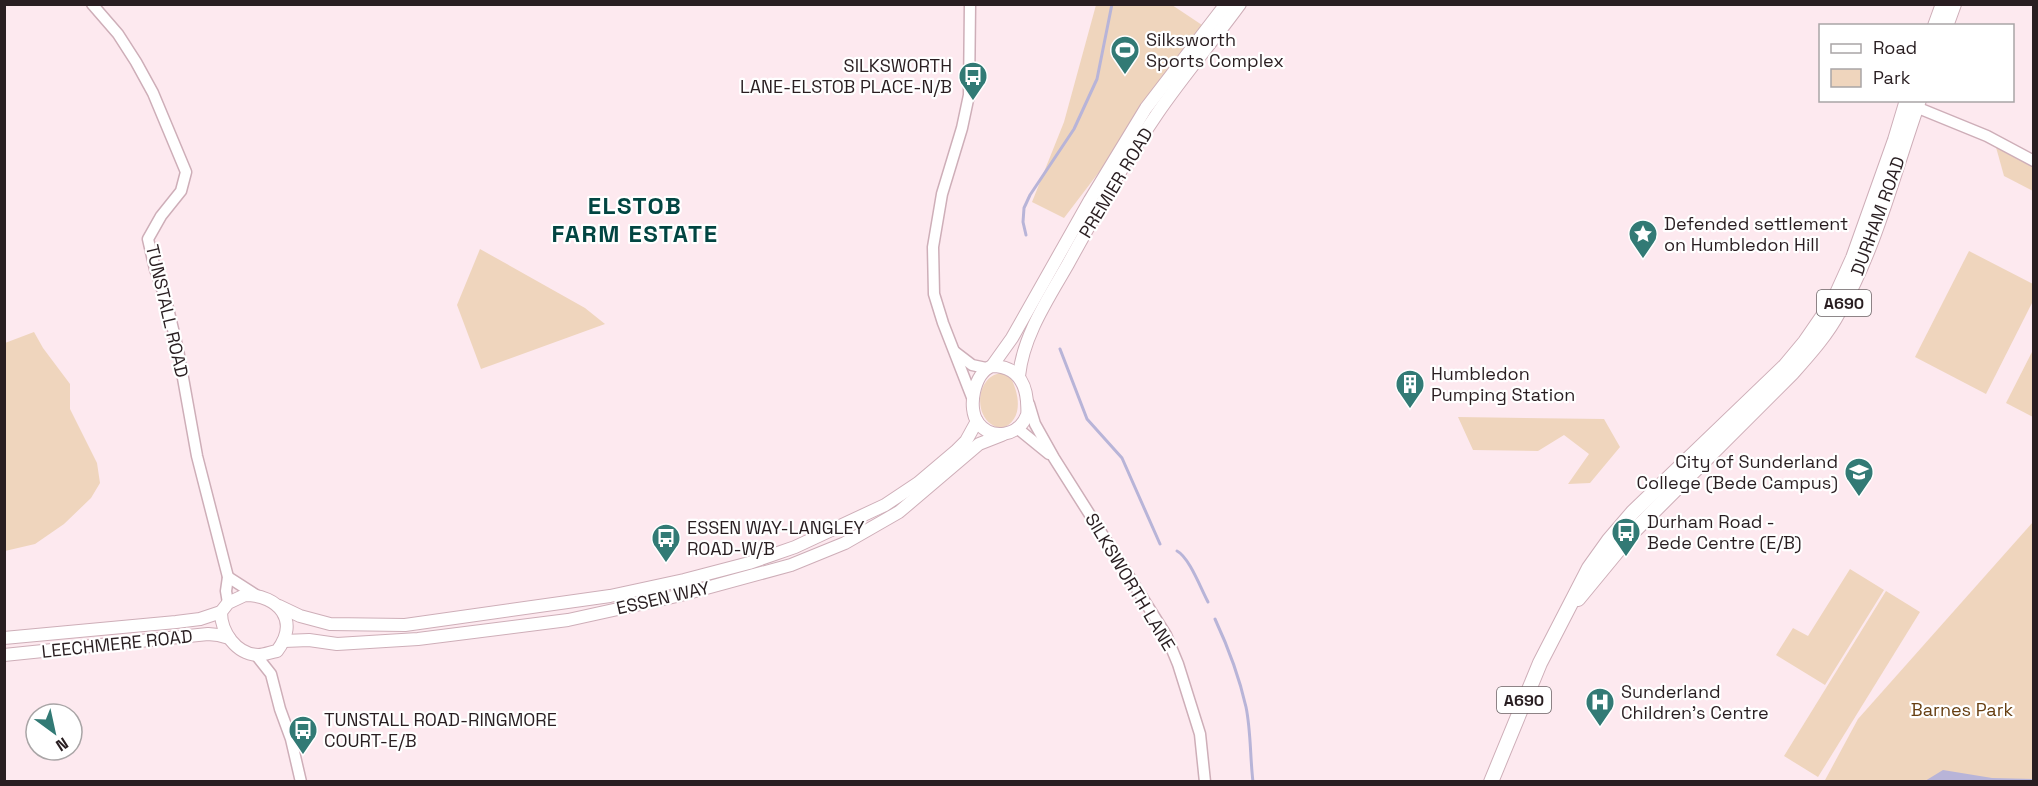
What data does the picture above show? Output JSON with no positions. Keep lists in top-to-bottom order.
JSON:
{
  "streets": {
    "highway": ["DURHAM ROAD", "A690"],
    "main road": [
      "PREMIER ROAD",
      "TUNSTALL ROAD",
      "ESSEN WAY",
      "LEECHMERE ROAD"
    ],
    "street": ["SILKSWORTH LANE"]
  },
  "crossings": [
    ["PREMIER ROAD", "SILKSWORTH LANE"],
    ["PREMIER ROAD", "ESSEN WAY"],
    ["TUNSTALL ROAD", "ESSEN WAY"],
    ["TUNSTALL ROAD", "LEECHMERE ROAD"],
    ["SILKSWORTH LANE", "ESSEN WAY"],
    ["ESSEN WAY", "LEECHMERE ROAD"]
  ],
  "districts": ["ELSTOB FARM ESTATE"],
  "parks": ["Barnes Park"],
  "places": {
    "sports": ["Silksworth Sports Complex"],
    "bus stop": [
      "SILKSWORTH LANE-ELSTOB PLACE-N/B",
      "Durham Road - Bede Centre (E/B)",
      "ESSEN WAY-LANGLEY ROAD-W/B",
      "TUNSTALL ROAD-RINGMORE COURT-E/B"
    ],
    "place": ["Defended settlement on Humbledon Hill"],
    "building": ["Humbledon Pumping Station"],
    "school or university": ["City of Sunderland College (Bede Campus)"],
    "hospital": ["Sunderland Children's Centre"]
  },
  "legend": ["Road", "Park"],
  "north": "bottom right"
}
